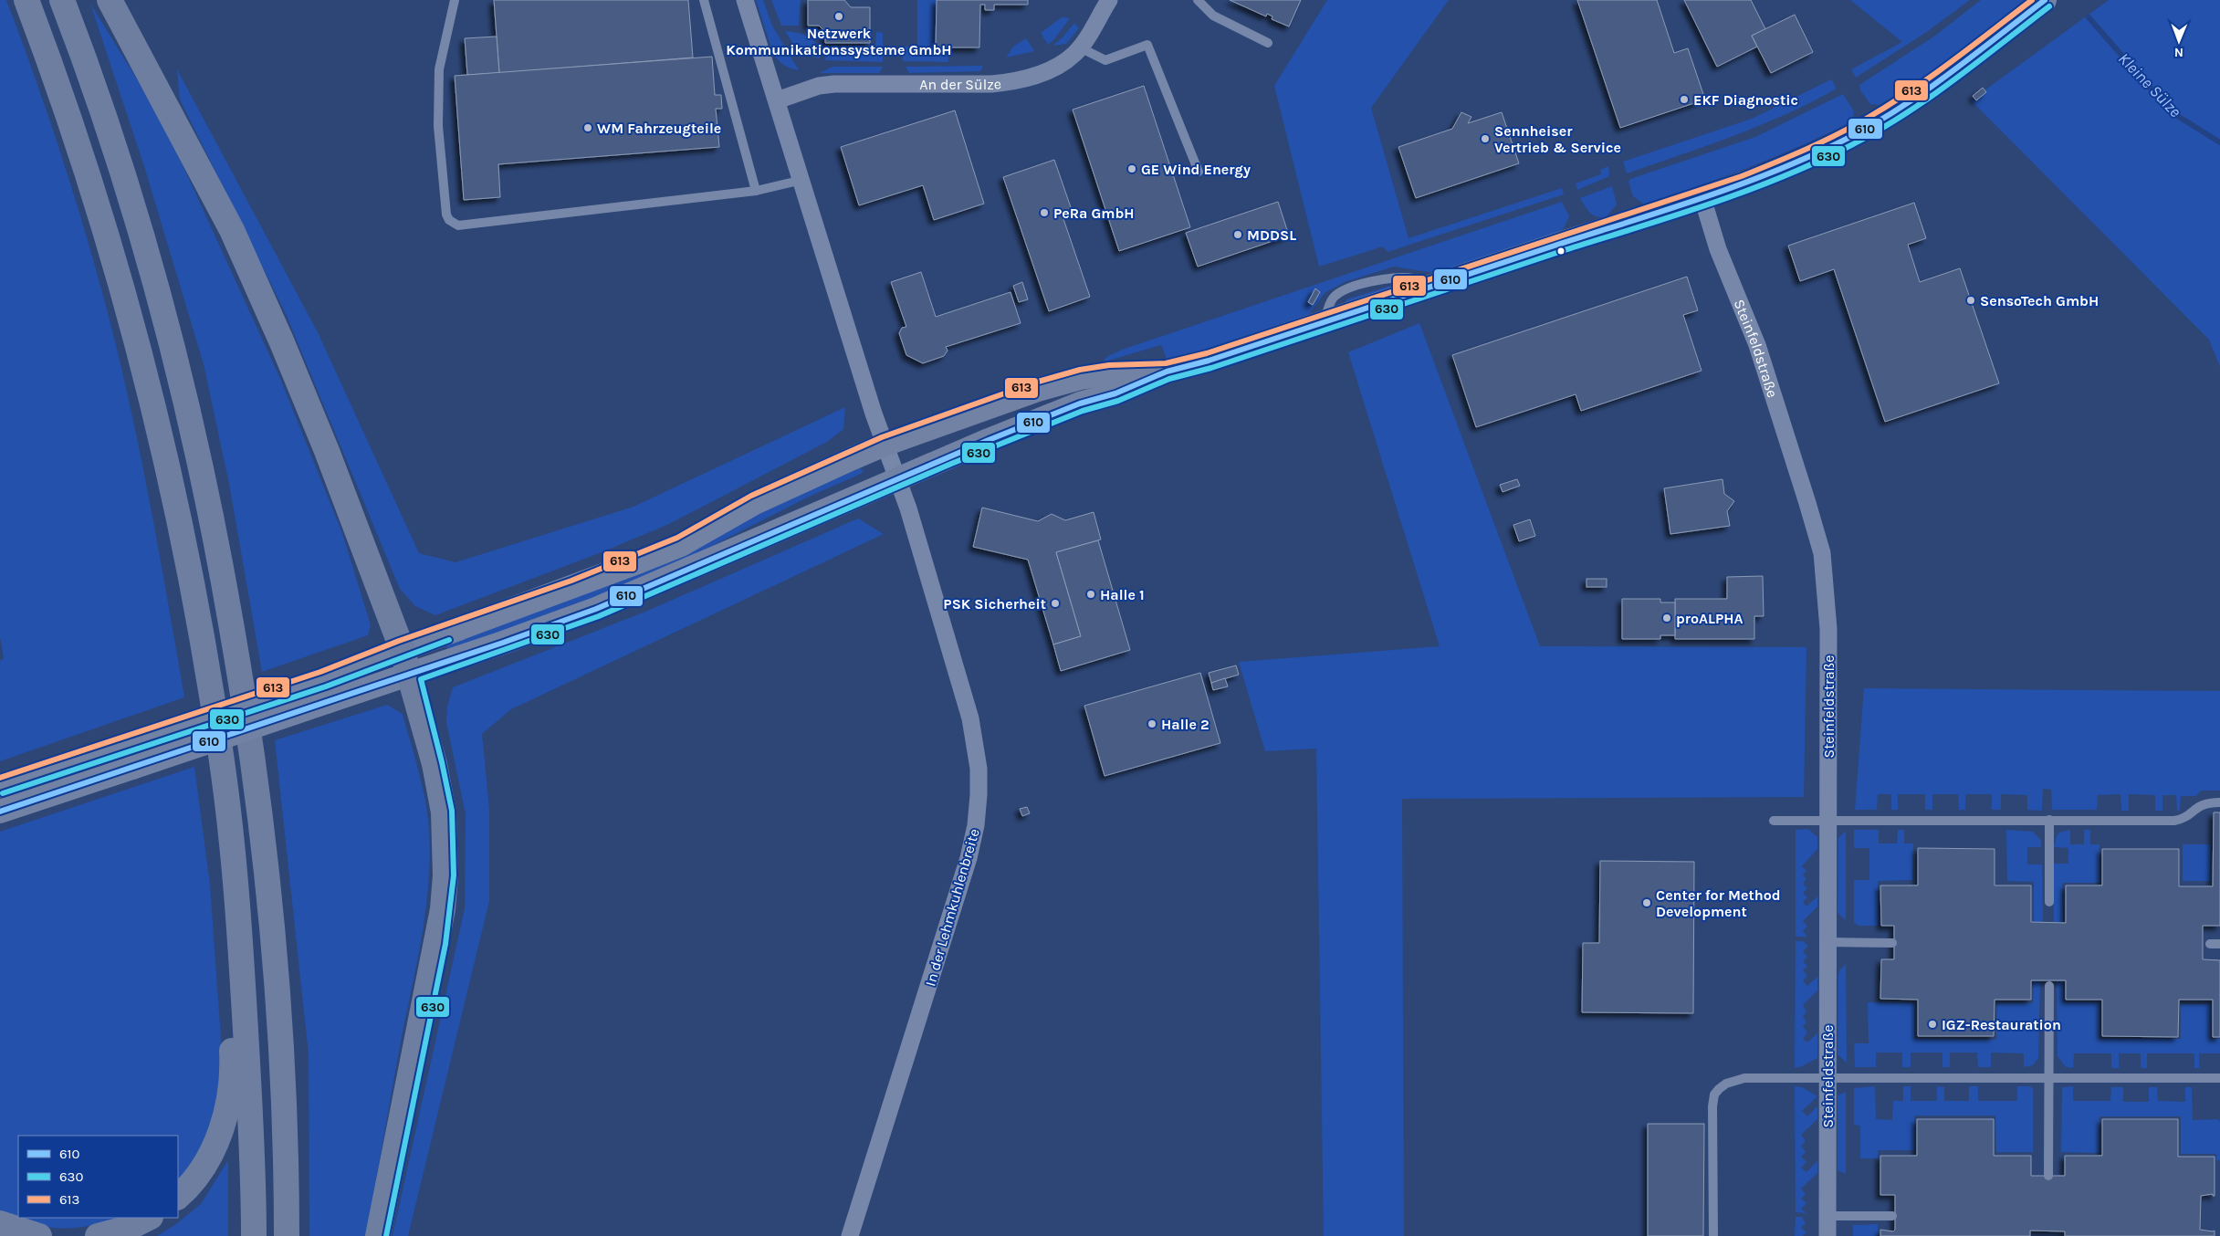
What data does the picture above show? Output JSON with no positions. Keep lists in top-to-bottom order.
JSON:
{
  "streets": {
    "street": ["An der Sülze", "Steinfeldstraße", "In der Lehmkuhlenbreite"]
  },
  "water": ["Kleine Sülze"],
  "places": [
    "Netzwerk Kommunikationssysteme GmbH",
    "EKF Diagnostic",
    "WM Fahrzeugteile",
    "Sennheiser Vertrieb & Service",
    "GE Wind Energy",
    "PeRa GmbH",
    "MDDSL",
    "SensoTech GmbH",
    "Halle 1",
    "PSK Sicherheit",
    "proALPHA",
    "Halle 2",
    "Center for Method Development",
    "IGZ-Restauration"
  ],
  "lines": ["transit line 610", "transit line 613", "transit line 630"],
  "legend": ["610", "630", "613"],
  "north": "bottom"
}
